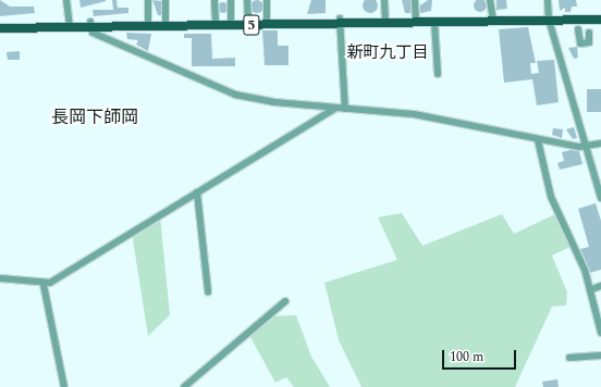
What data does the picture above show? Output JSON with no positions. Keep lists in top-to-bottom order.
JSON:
{
  "streets": {
    "main road": ["5"]
  },
  "districts": ["新町九丁目", "長岡下師岡"],
  "scale_bar": "100 m"
}
